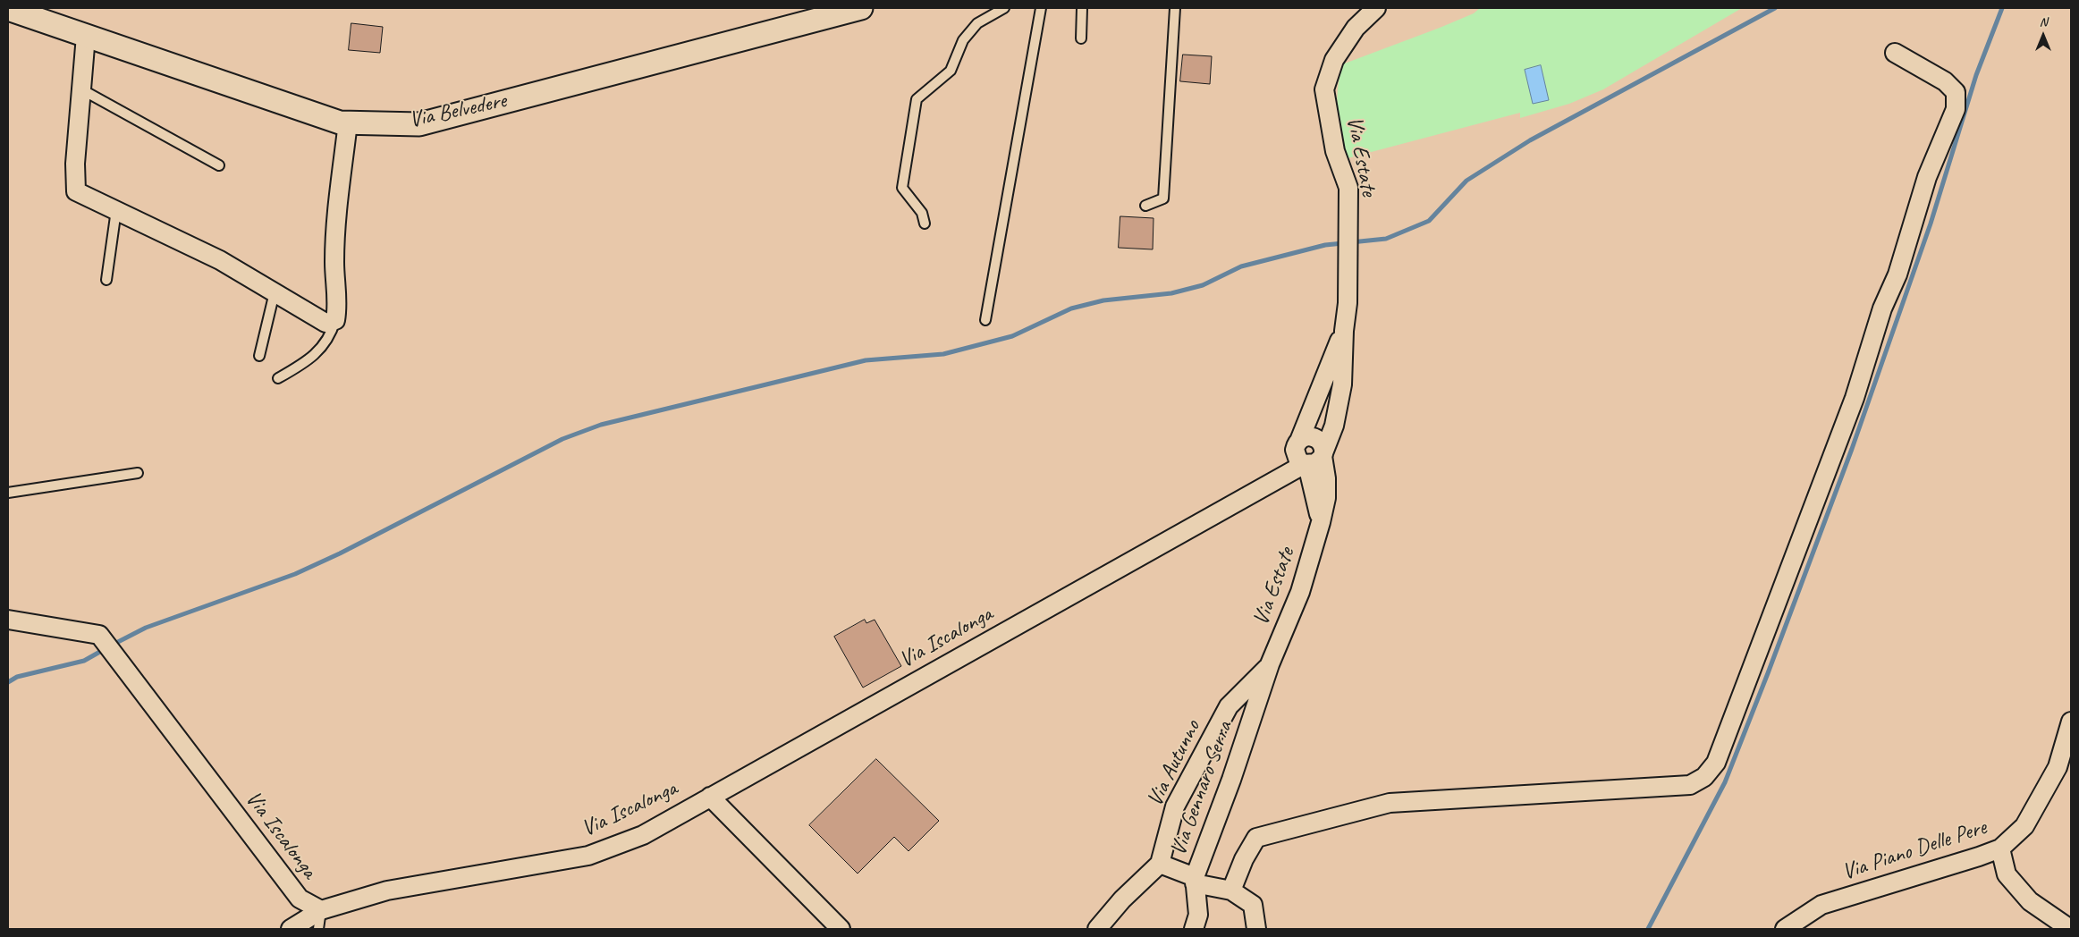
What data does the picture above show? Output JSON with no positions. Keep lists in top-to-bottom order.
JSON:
{
  "streets": {
    "street": [
      "Via Belvedere",
      "Via Estate",
      "Via Iscalonga",
      "Via Autunno",
      "Via Gennaro Serra",
      "Via Piano Delle Pere"
    ]
  },
  "crossings": [
    ["Via Estate", "Via Iscalonga"],
    ["Via Estate", "Via Autunno"],
    ["Via Estate", "Via Gennaro Serra"],
    ["Via Autunno", "Via Gennaro Serra"]
  ],
  "north": "top"
}
